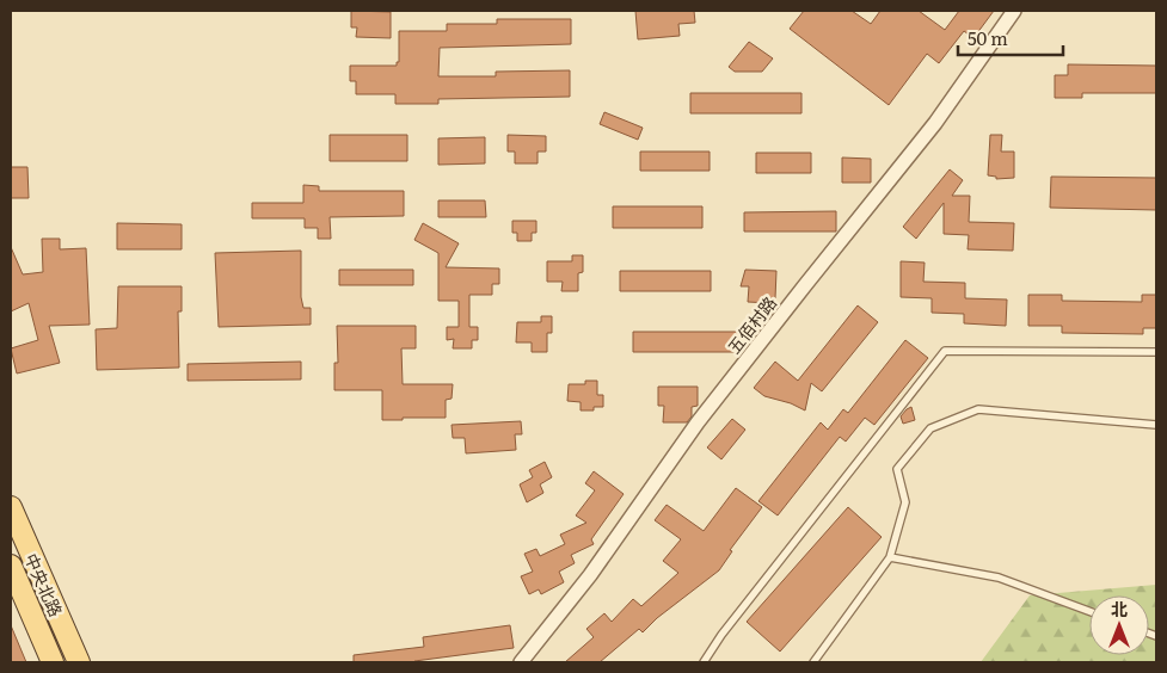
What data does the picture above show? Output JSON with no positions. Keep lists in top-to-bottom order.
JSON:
{
  "streets": {
    "main road": ["中央北路"],
    "street": ["五佰村路"]
  },
  "scale_bar": "50 m",
  "north": "top"
}
